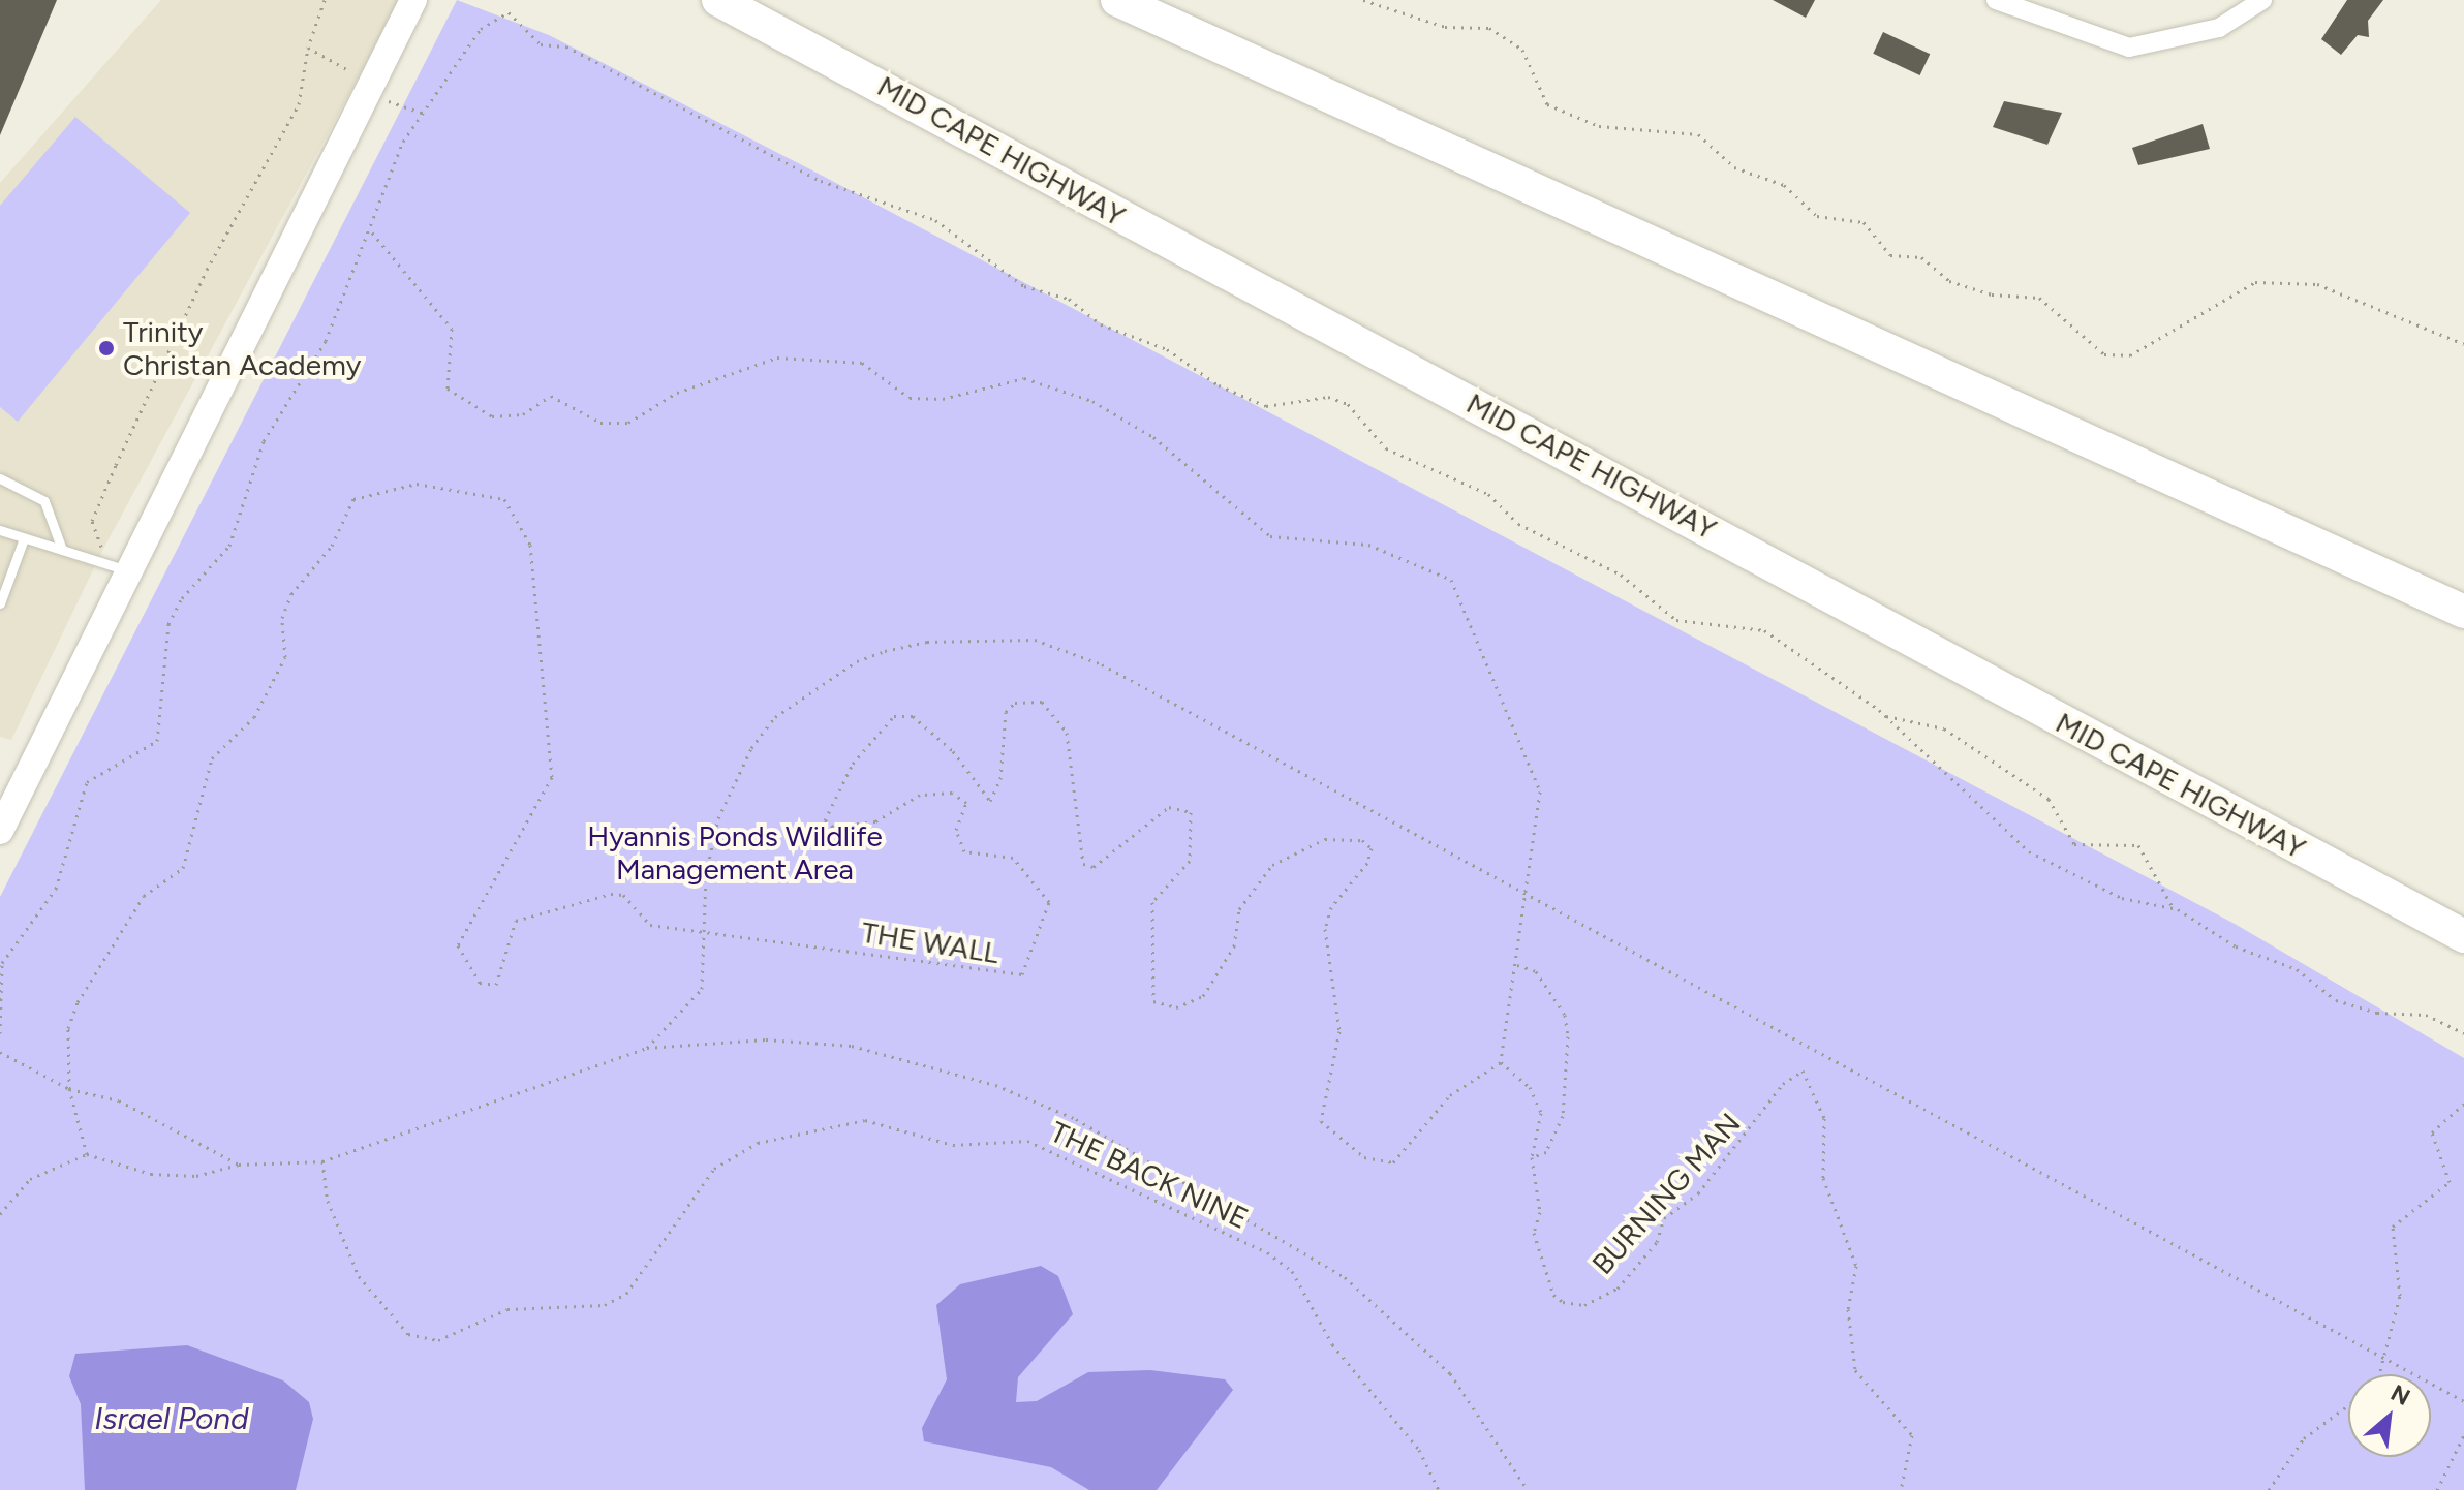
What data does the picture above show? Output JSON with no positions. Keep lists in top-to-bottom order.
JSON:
{
  "streets": {
    "highway": ["MID CAPE HIGHWAY"],
    "path": ["THE WALL", "THE BACK NINE", "BURNING MAN"]
  },
  "water": ["Israel Pond"],
  "parks": ["Hyannis Ponds Wildlife Management Area"],
  "places": ["Trinity Christan Academy"],
  "north": "top right"
}
